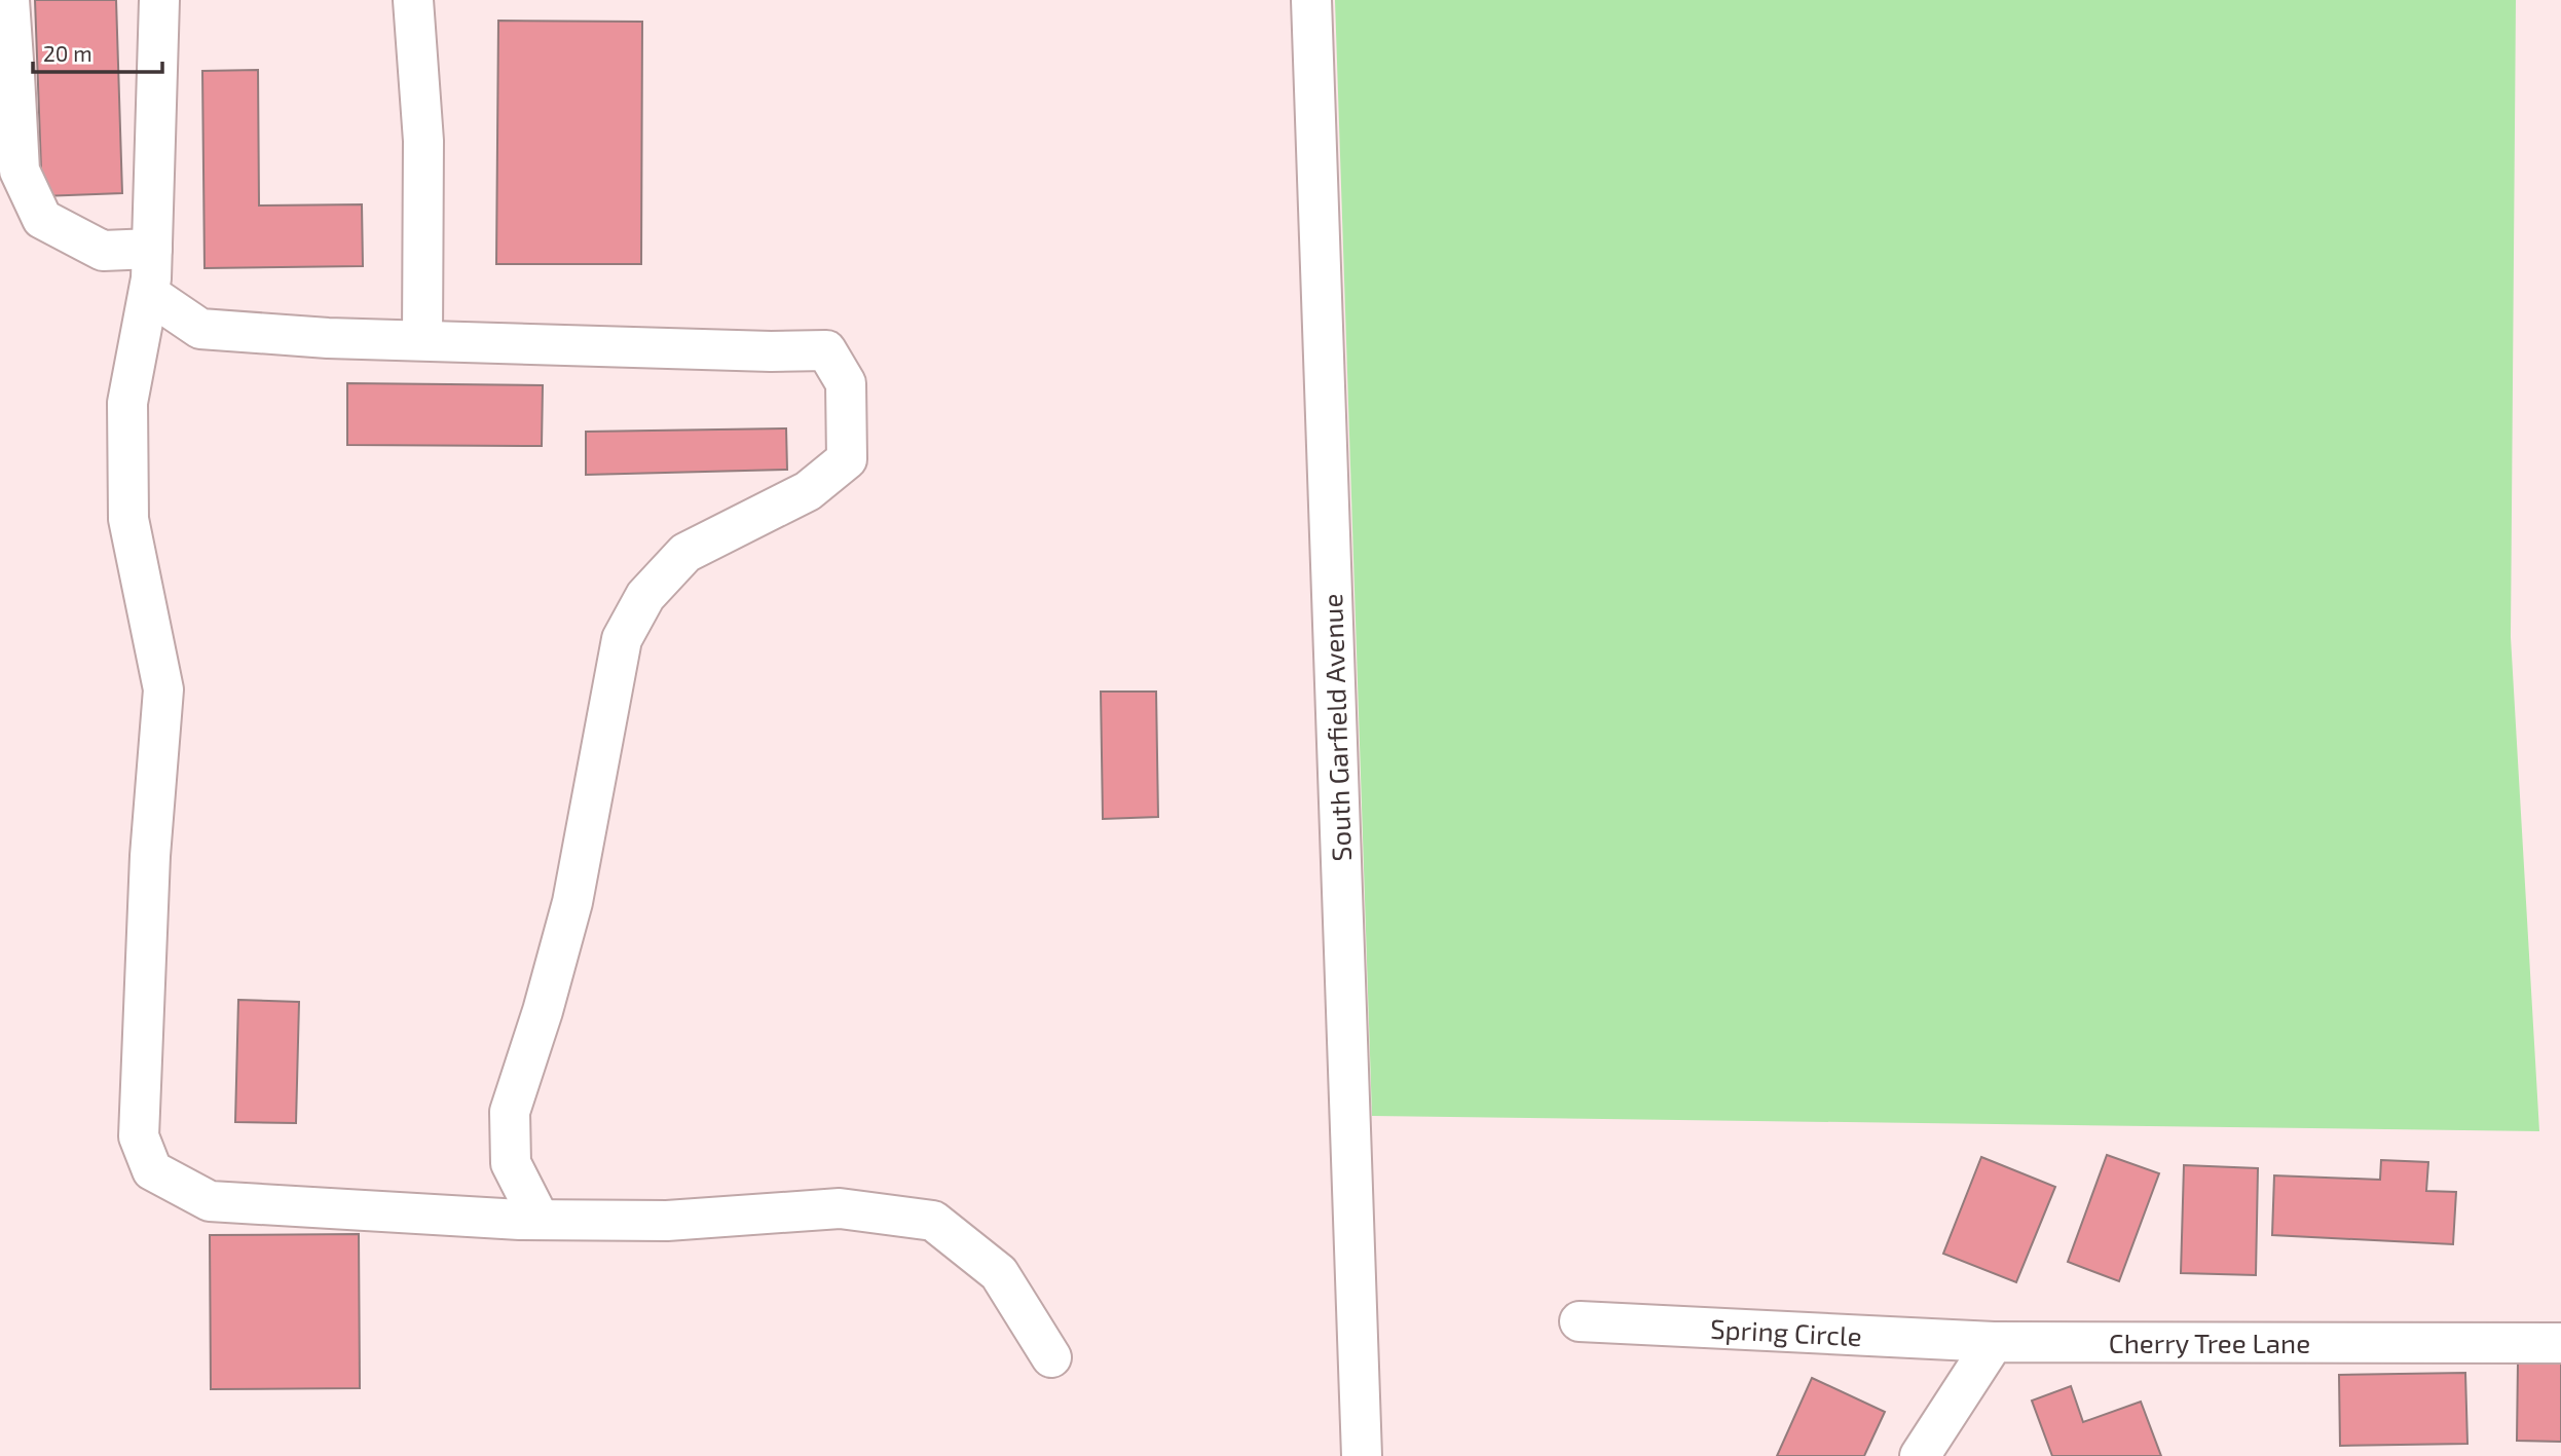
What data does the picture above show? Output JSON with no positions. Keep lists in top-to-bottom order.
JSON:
{
  "streets": {
    "street": ["South Garfield Avenue", "Spring Circle", "Cherry Tree Lane"]
  },
  "crossings": [
    ["Spring Circle", "Cherry Tree Lane"]
  ],
  "scale_bar": "20 m"
}
